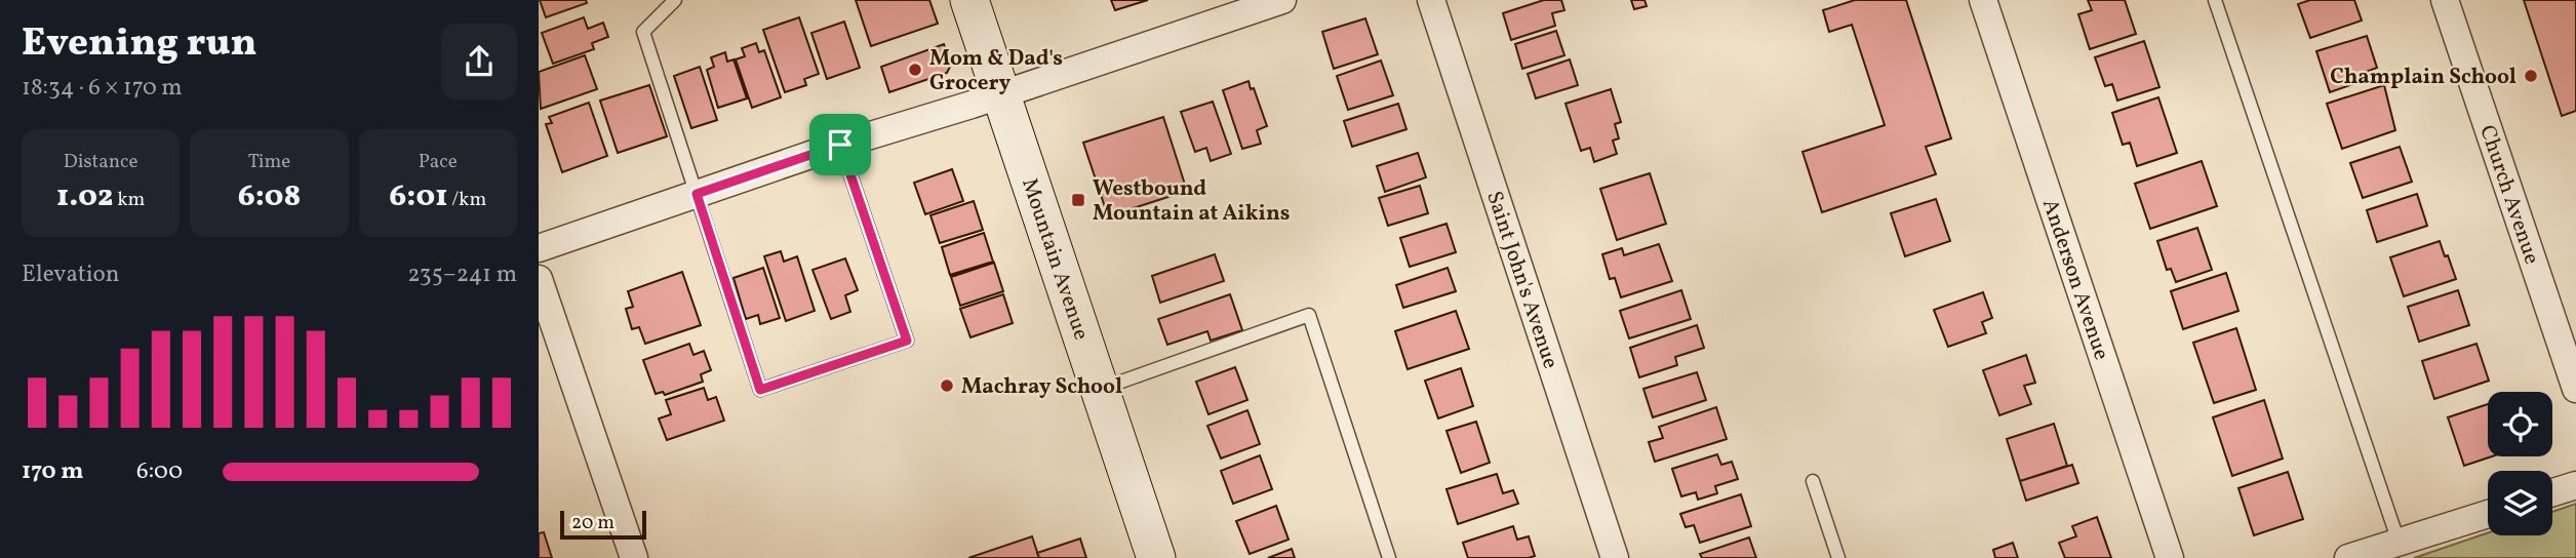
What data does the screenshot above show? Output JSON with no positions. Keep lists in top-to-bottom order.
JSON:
{
  "streets": {
    "main road": ["Mountain Avenue"],
    "street": ["Church Avenue", "Saint John's Avenue", "Anderson Avenue"]
  },
  "places": {
    "other": ["Mom & Dad's Grocery", "Champlain School", "Machray School"],
    "transit": ["Westbound Mountain at Aikins"]
  },
  "scale_bar": "20 m",
  "page": {
    "heading": ["Evening run", "18:34 · 6 × 170 m"],
    "stats": [
      ["Distance", "1.02 km"],
      ["Time", "6:08"],
      ["Pace", "6:01 /km"]
    ],
    "chart": ["Elevation", "235–241 m"],
    "list": [
      {
        "name": "170 m",
        "note": "6:00"
      }
    ],
    "scale": "20 m"
  }
}
